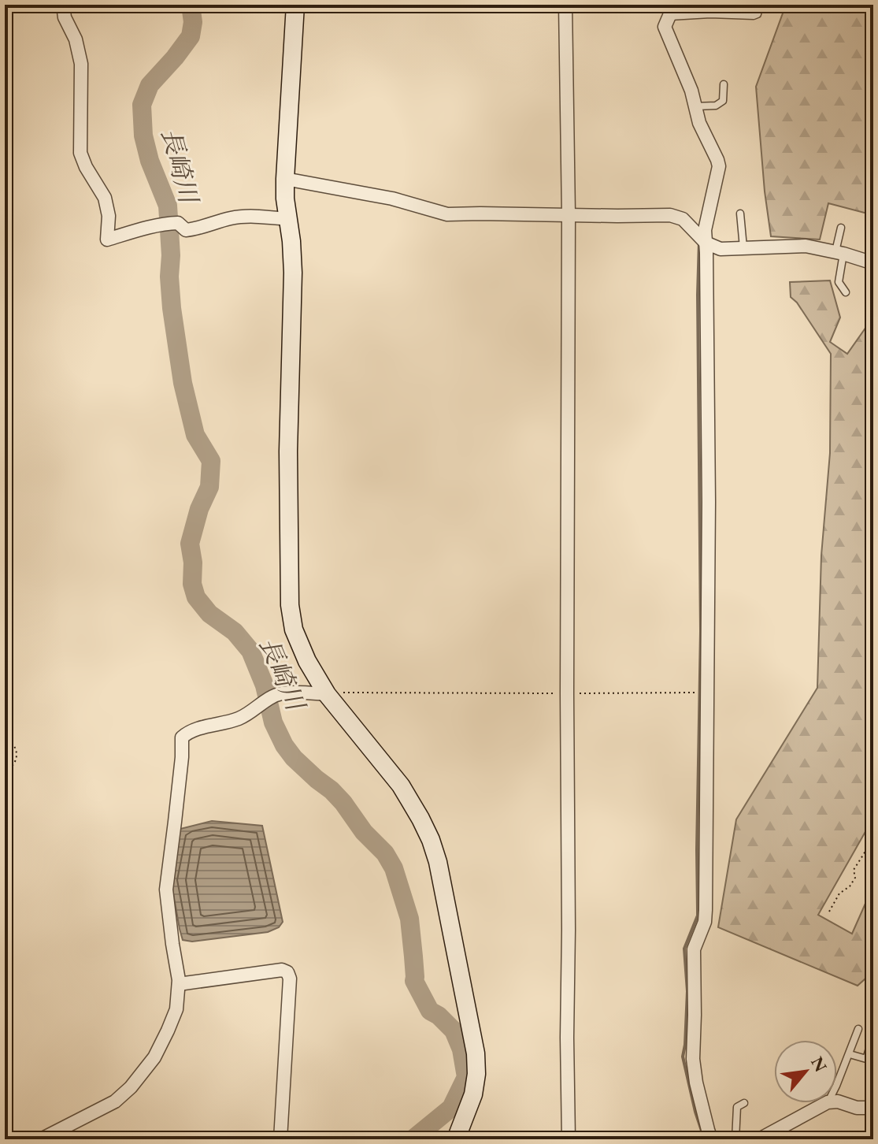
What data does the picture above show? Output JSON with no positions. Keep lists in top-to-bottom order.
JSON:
{
  "water": ["長崎川"],
  "north": "top right"
}
